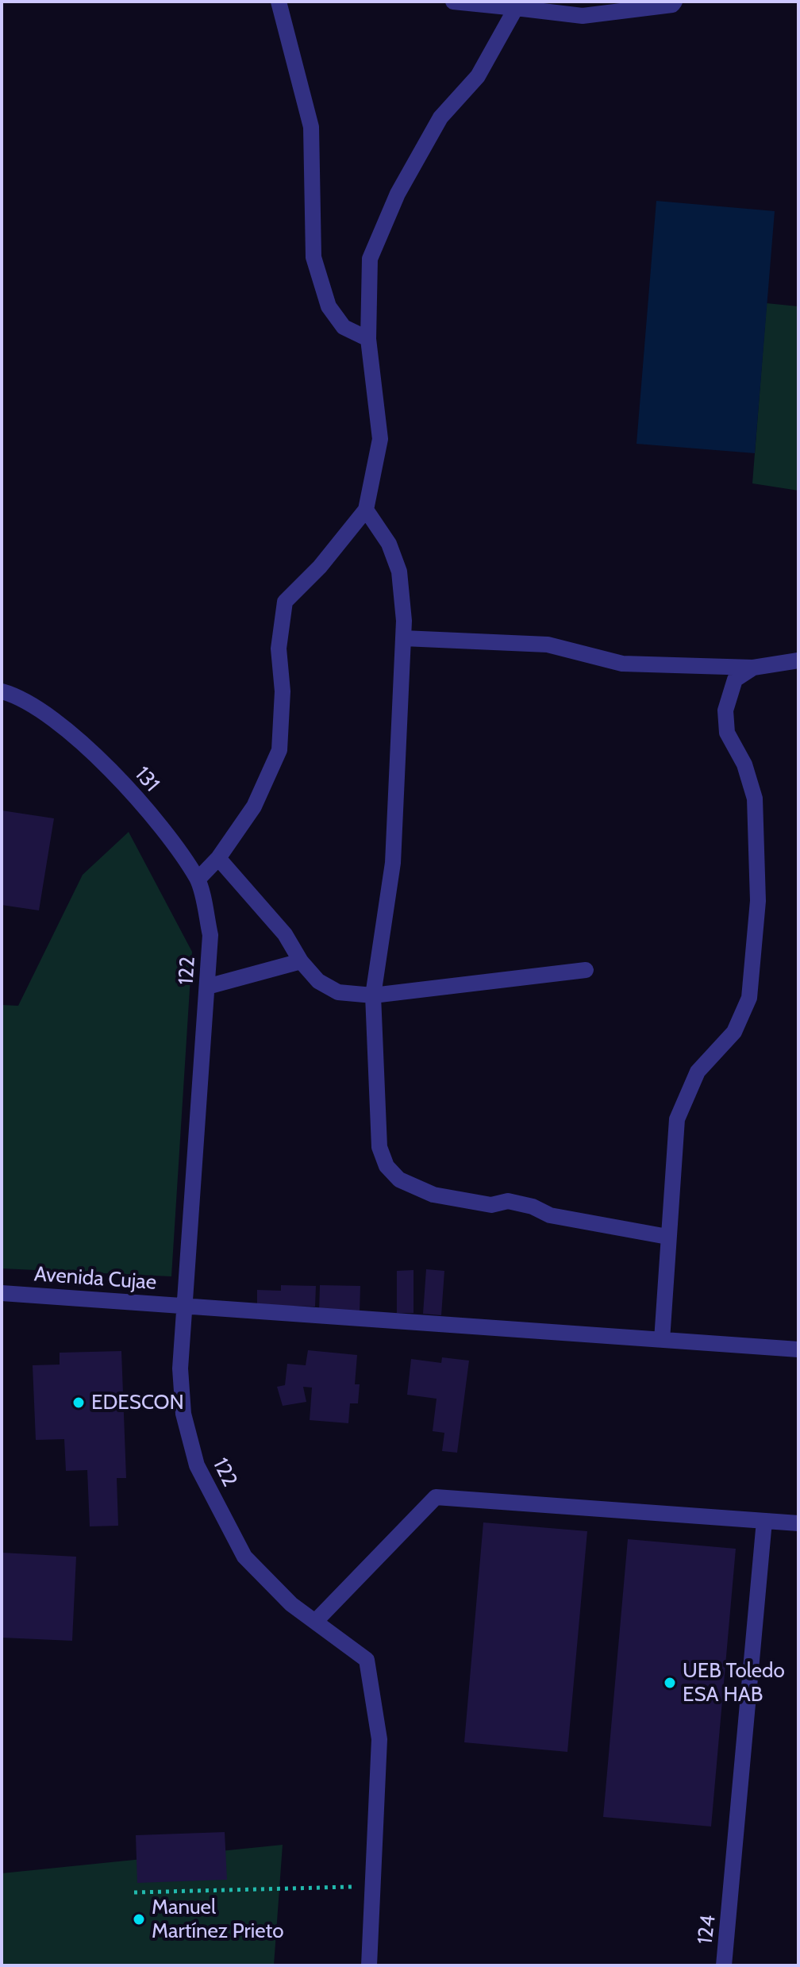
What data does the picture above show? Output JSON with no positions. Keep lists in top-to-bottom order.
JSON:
{
  "streets": {
    "street": [
      "131",
      "122",
      "Avenida Cujae",
      "124"
    ]
  },
  "crossings": [
    ["131", "122"],
    ["122", "Avenida Cujae"]
  ],
  "places": ["EDESCON", "UEB Toledo ESA HAB", "Manuel Martínez Prieto"]
}
